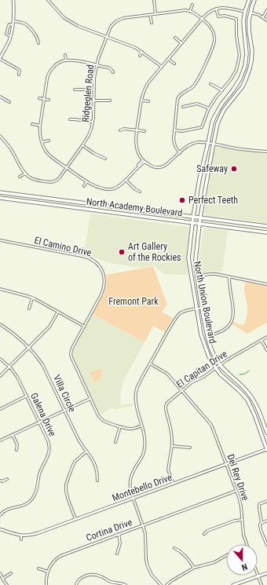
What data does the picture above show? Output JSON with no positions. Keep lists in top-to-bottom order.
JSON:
{
  "streets": {
    "main road": ["North Academy Boulevard", "North Union Boulevard"],
    "street": [
      "Ridgeglen Road",
      "El Camino Drive",
      "El Capitan Drive",
      "Villa Circle",
      "Galena Drive",
      "Del Rey Drive",
      "Montebello Drive",
      "Cortina Drive"
    ]
  },
  "crossings": [
    ["North Academy Boulevard", "North Union Boulevard"],
    ["North Union Boulevard", "El Capitan Drive"],
    ["North Union Boulevard", "Montebello Drive"],
    ["El Capitan Drive", "Del Rey Drive"],
    ["El Capitan Drive", "Montebello Drive"],
    ["Del Rey Drive", "Montebello Drive"],
    ["Del Rey Drive", "Cortina Drive"]
  ],
  "parks": ["Fremont Park"],
  "places": ["Safeway", "Perfect Teeth", "Art Gallery of the Rockies"],
  "north": "bottom"
}
